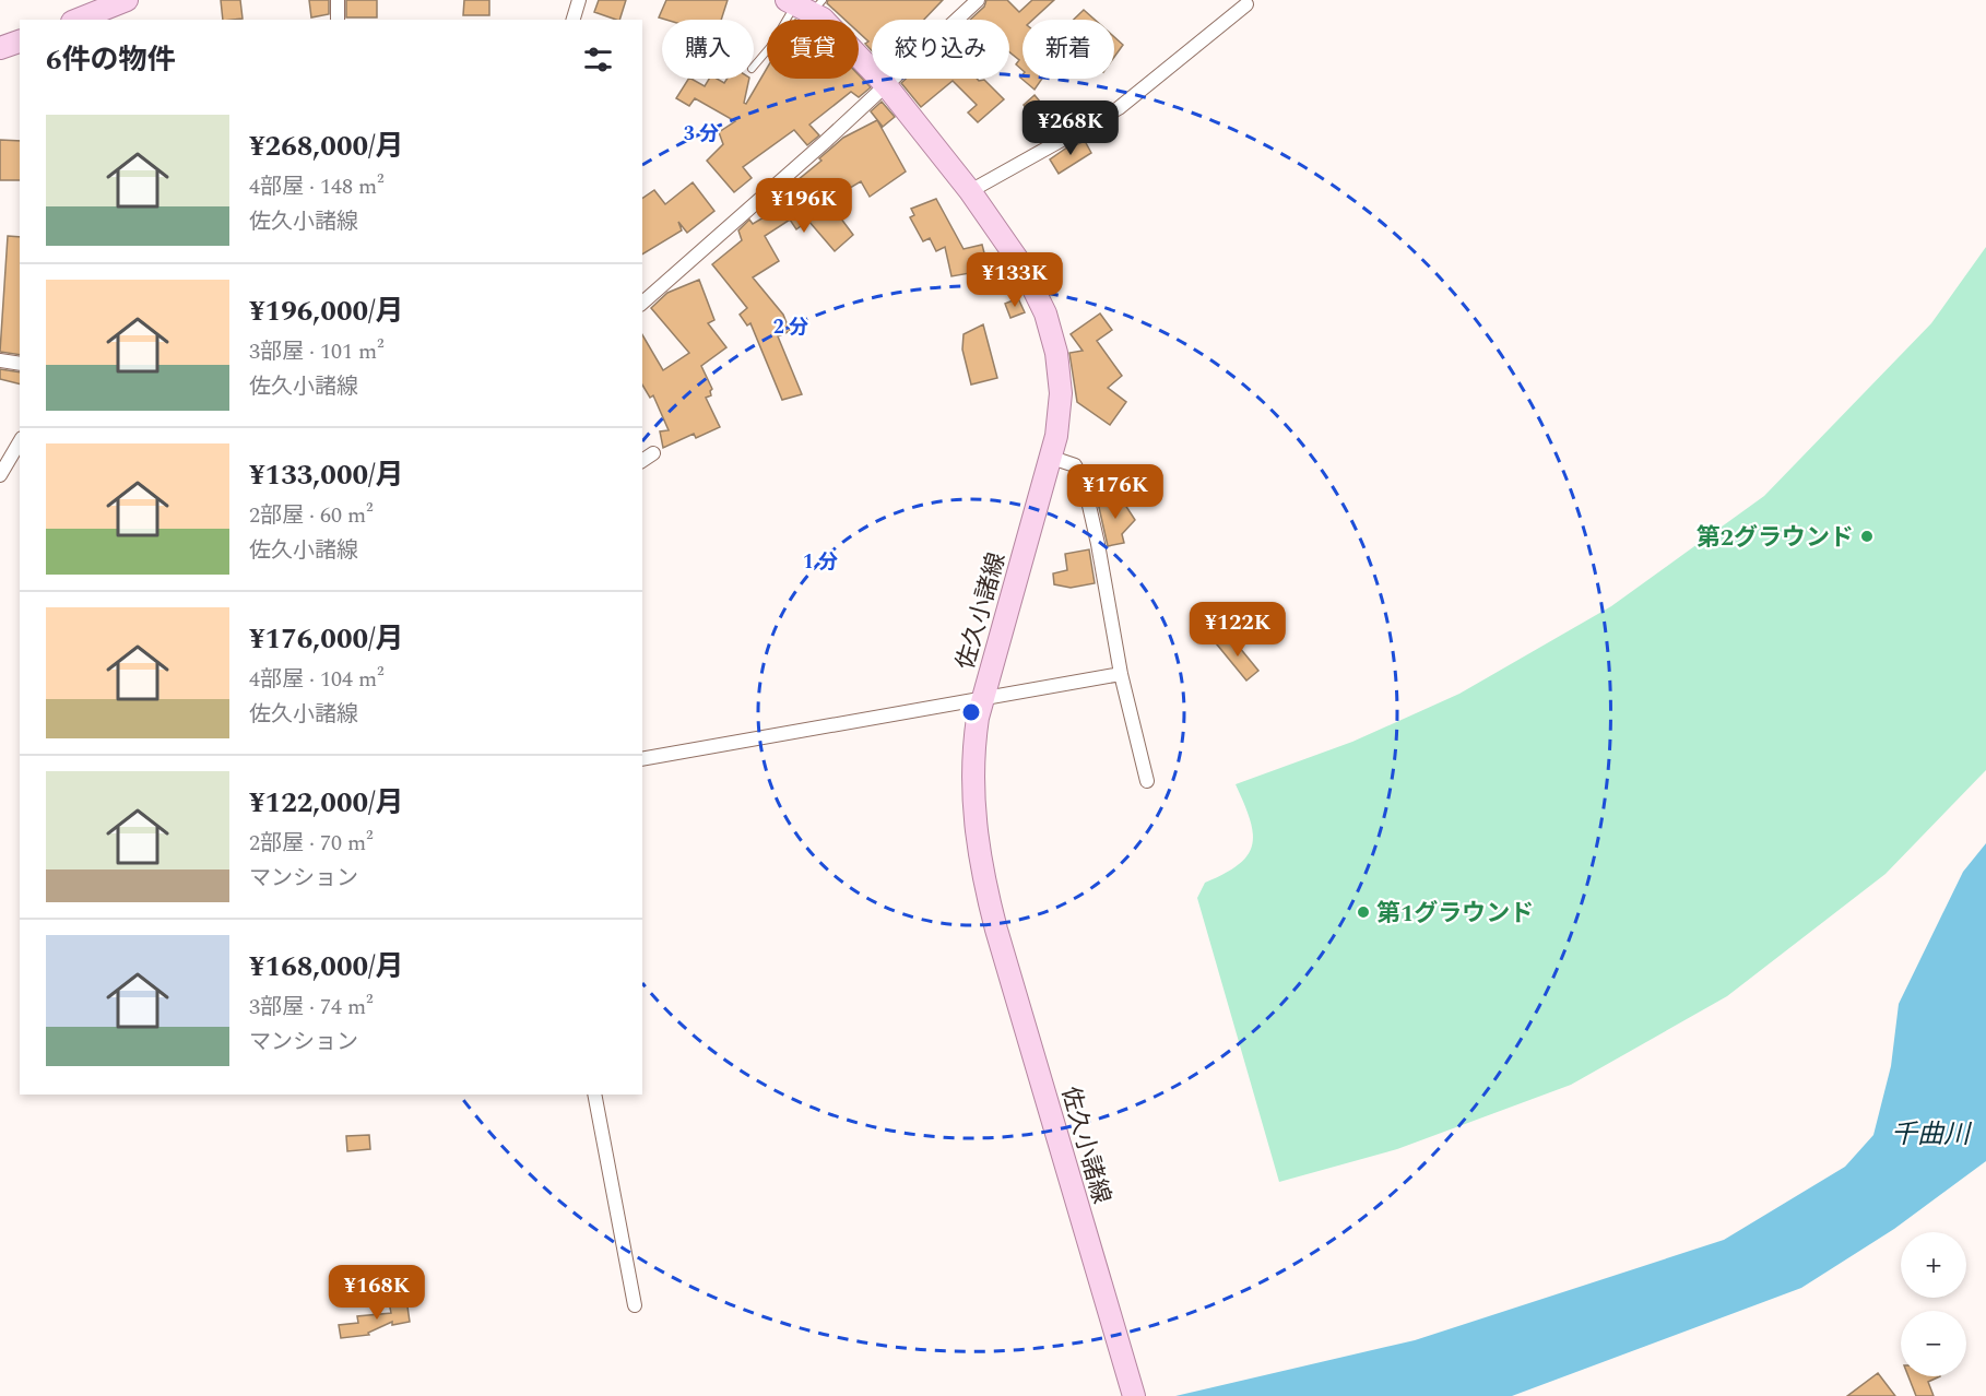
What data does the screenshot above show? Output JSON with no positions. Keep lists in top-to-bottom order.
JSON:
{
  "streets": {
    "main road": ["佐久小諸線"]
  },
  "water": ["千曲川"],
  "places": ["第2グラウンド", "第1グラウンド"],
  "page": {
    "chip": [
      "購入",
      "賃貸",
      "絞り込み",
      "新着"
    ],
    "heading": "6件の物件",
    "list": [
      {
        "name": "¥268,000/月",
        "note": "4部屋 · 148 m² · 佐久小諸線"
      },
      {
        "name": "¥196,000/月",
        "note": "3部屋 · 101 m² · 佐久小諸線"
      },
      {
        "name": "¥133,000/月",
        "note": "2部屋 · 60 m² · 佐久小諸線"
      },
      {
        "name": "¥176,000/月",
        "note": "4部屋 · 104 m² · 佐久小諸線"
      },
      {
        "name": "¥122,000/月",
        "note": "2部屋 · 70 m² · マンション"
      },
      {
        "name": "¥168,000/月",
        "note": "3部屋 · 74 m² · マンション"
      }
    ],
    "price": [
      "¥268K",
      "¥196K",
      "¥133K",
      "¥176K",
      "¥122K",
      "¥168K"
    ],
    "map_buttons": ["+", "−"]
  },
  "rings": ["3 分", "2 分", "1 分"]
}
